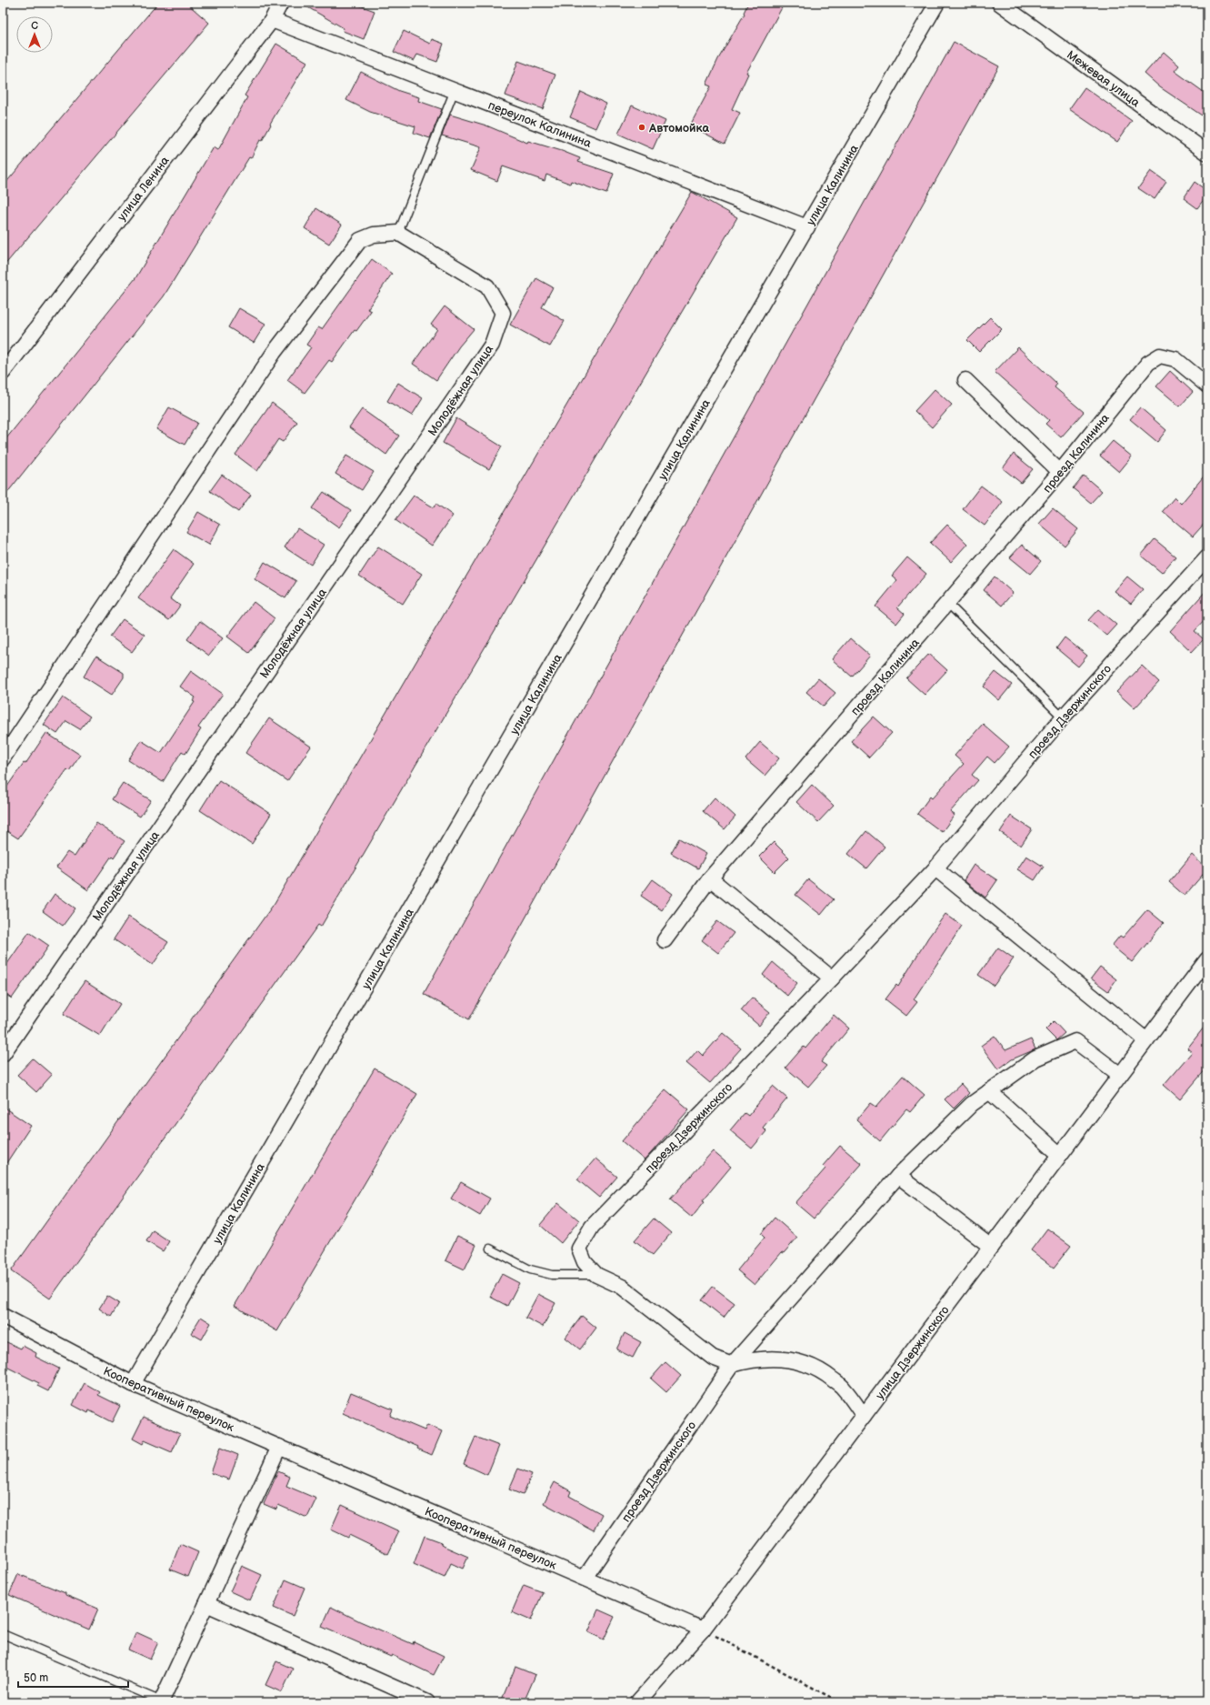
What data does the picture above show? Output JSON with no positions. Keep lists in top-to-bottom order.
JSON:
{
  "streets": {
    "street": [
      "Межевая улица",
      "переулок Калинина",
      "улица Калинина",
      "улица Ленина",
      "Молодёжная улица",
      "проезд Калинина",
      "проезд Дзержинского",
      "улица Дзержинского",
      "Кооперативный переулок"
    ]
  },
  "crossings": [
    ["переулок Калинина", "улица Калинина"],
    ["переулок Калинина", "улица Ленина"],
    ["улица Калинина", "Кооперативный переулок"],
    ["проезд Дзержинского", "Кооперативный переулок"],
    ["улица Дзержинского", "Кооперативный переулок"]
  ],
  "places": ["Автомойка"],
  "scale_bar": "50 m",
  "north": "top"
}
